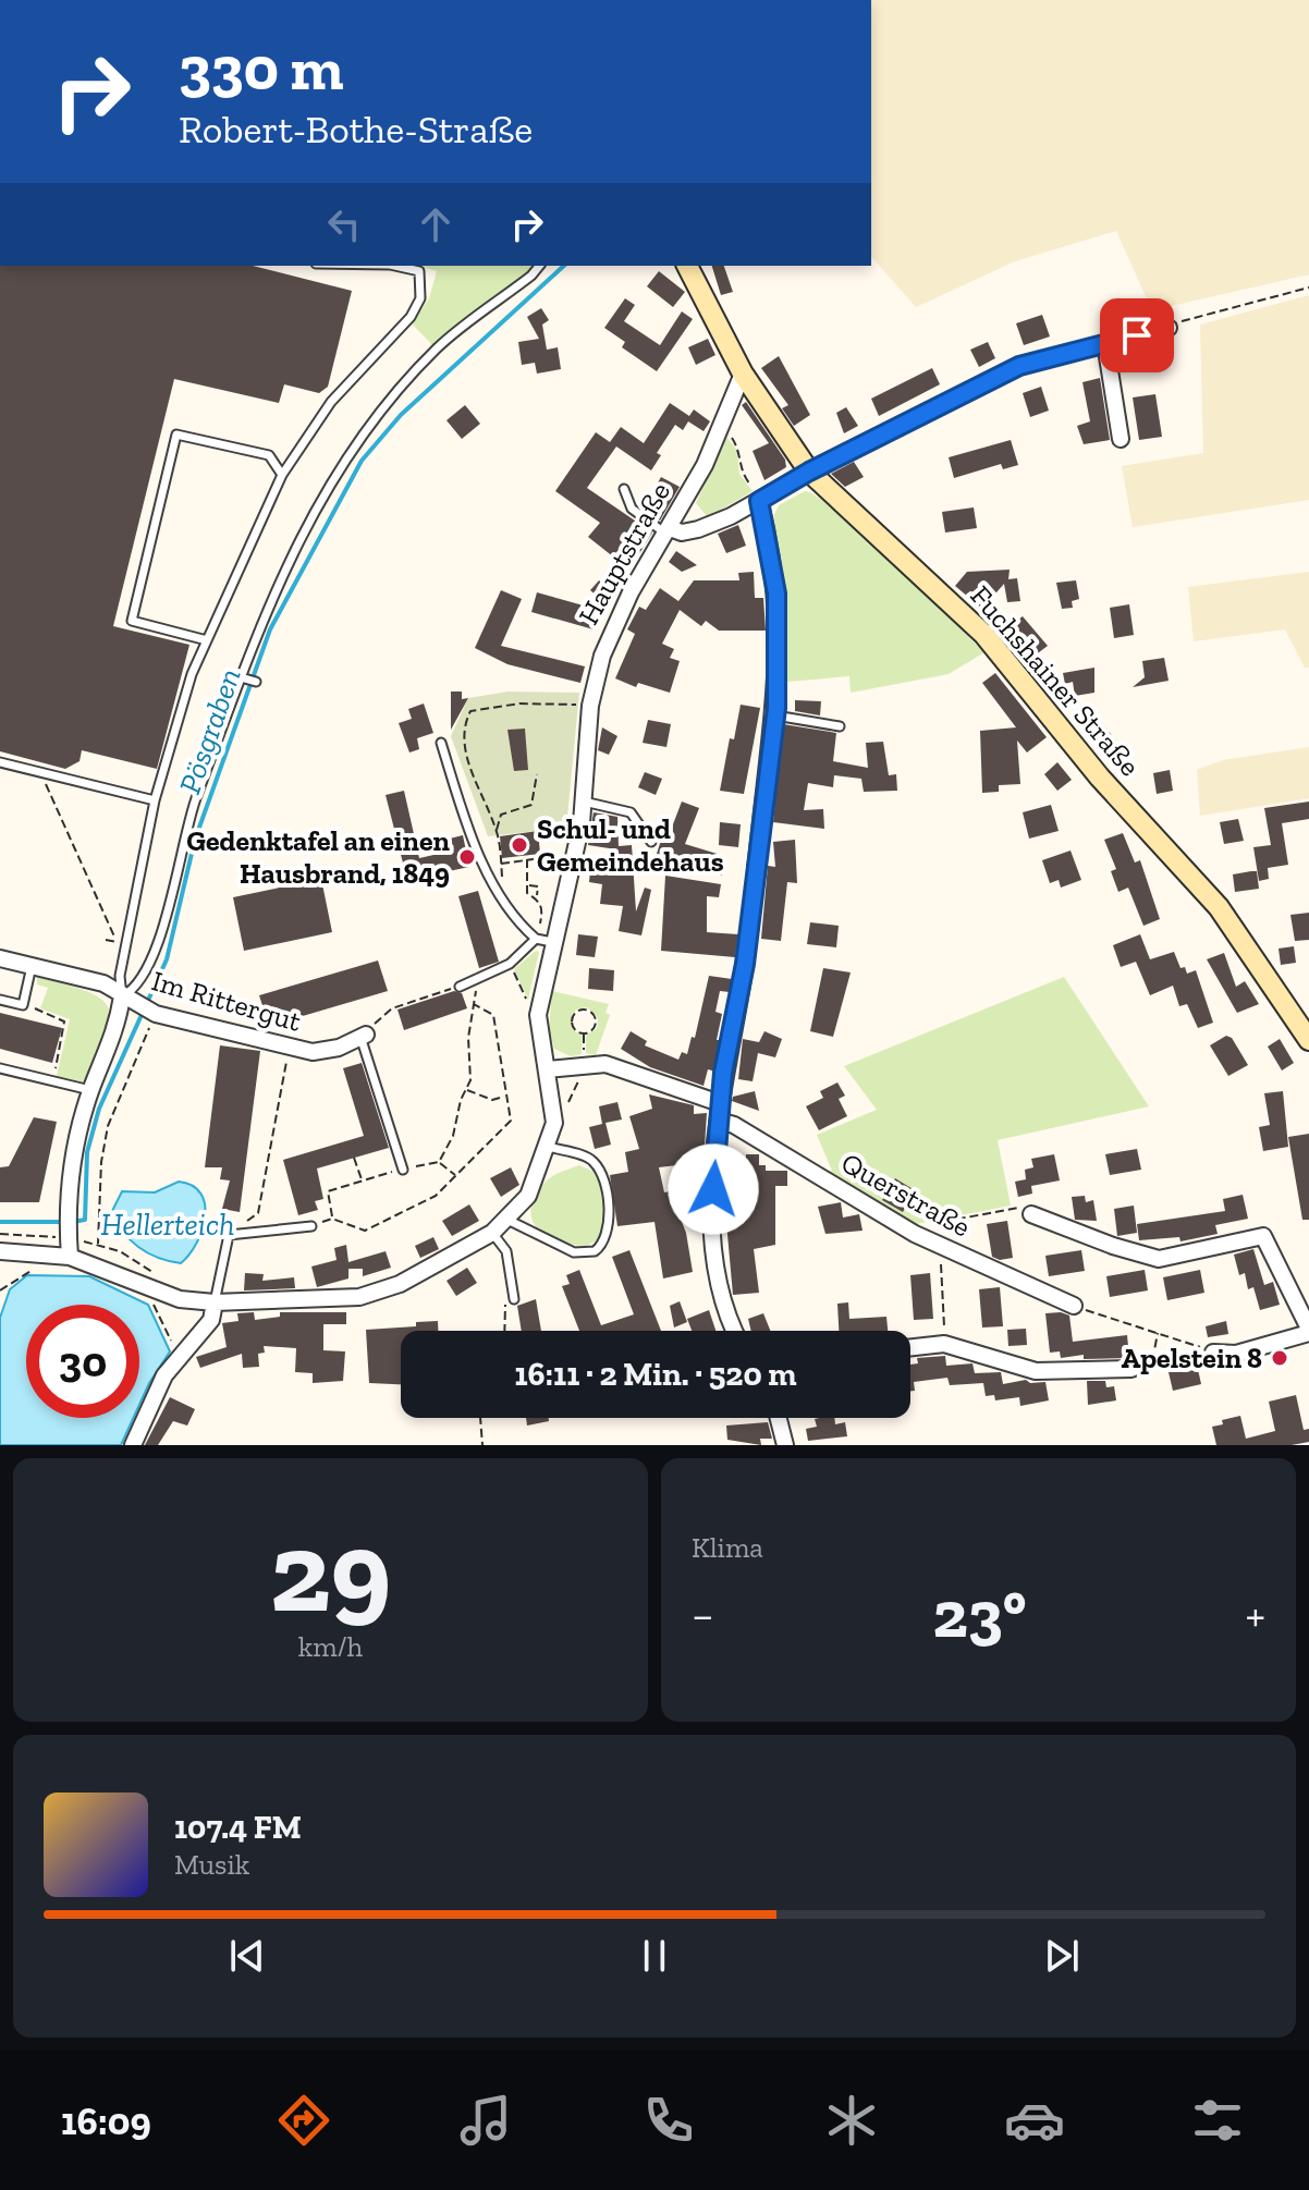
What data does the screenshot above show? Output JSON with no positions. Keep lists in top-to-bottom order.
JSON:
{
  "streets": {
    "street": [
      "Hauptstraße",
      "Fuchshainer Straße",
      "Im Rittergut",
      "Querstraße"
    ]
  },
  "crossings": [
    ["Hauptstraße", "Fuchshainer Straße"]
  ],
  "water": ["Pösgraben", "Hellerteich"],
  "places": ["Schul- und Gemeindehaus", "Gedenktafel an einen Hausbrand, 1849", "Apelstein 8"],
  "page": {
    "turn": ["330 m", "Robert-Bothe-Straße"],
    "limit": "30",
    "trip": "16:11 · 2 Min. · 520 m",
    "tile": [
      ["29", "km/h"],
      "Klima"
    ],
    "heat": ["−", "23°", "+"],
    "song": ["107.4 FM", "Musik"],
    "tabs": "16:09"
  }
}
